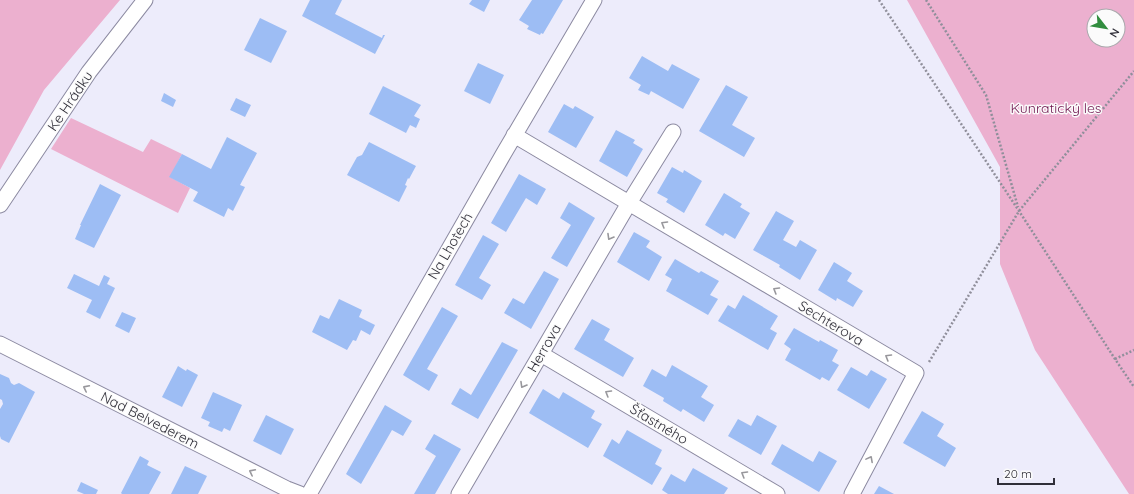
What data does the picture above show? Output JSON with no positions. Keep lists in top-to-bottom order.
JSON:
{
  "streets": {
    "street": [
      "Ke Hrádku",
      "Na Lhotech",
      "Sechterova",
      "Herrova",
      "Nad Belvederem",
      "Šťastného"
    ]
  },
  "crossings": [
    ["Na Lhotech", "Sechterova"],
    ["Sechterova", "Herrova"],
    ["Herrova", "Šťastného"]
  ],
  "one_way": [
    "Sechterova",
    "Herrova",
    "Nad Belvederem",
    "Šťastného"
  ],
  "parks": ["Kunratický les"],
  "scale_bar": "20 m",
  "north": "bottom right"
}
